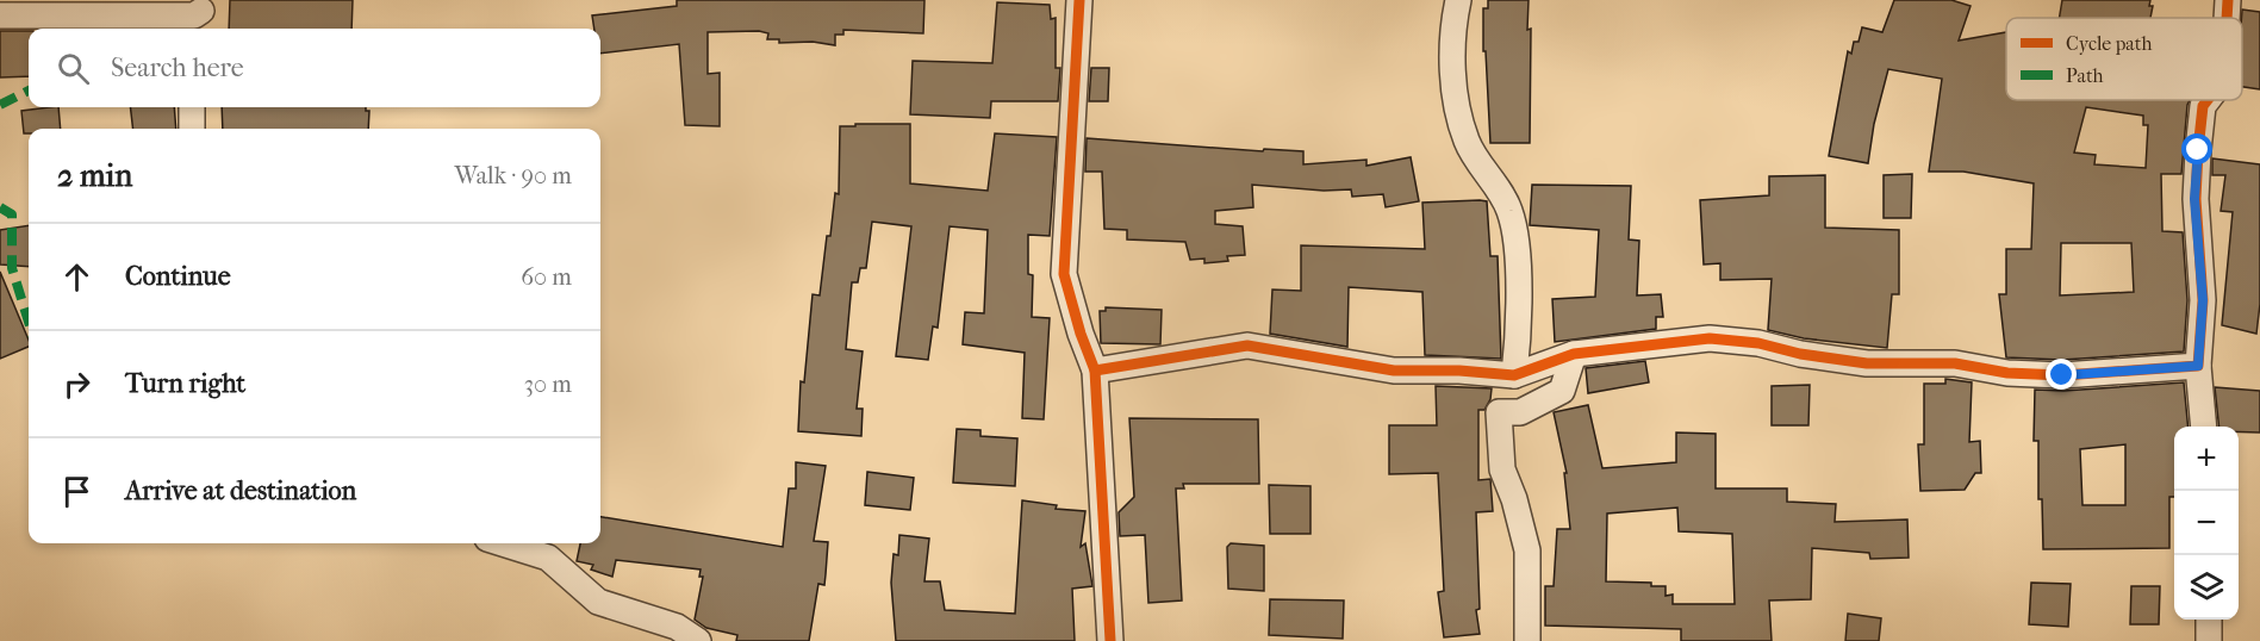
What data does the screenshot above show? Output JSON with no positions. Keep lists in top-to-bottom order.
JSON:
{
  "legend": ["Cycle path", "Path"],
  "page": {
    "search": "Search here",
    "heading": ["2 min", "Walk · 90 m"],
    "list": [
      ["Continue", "60 m"],
      ["Turn right", "30 m"],
      "Arrive at destination"
    ],
    "map_buttons": ["+", "−"]
  }
}
